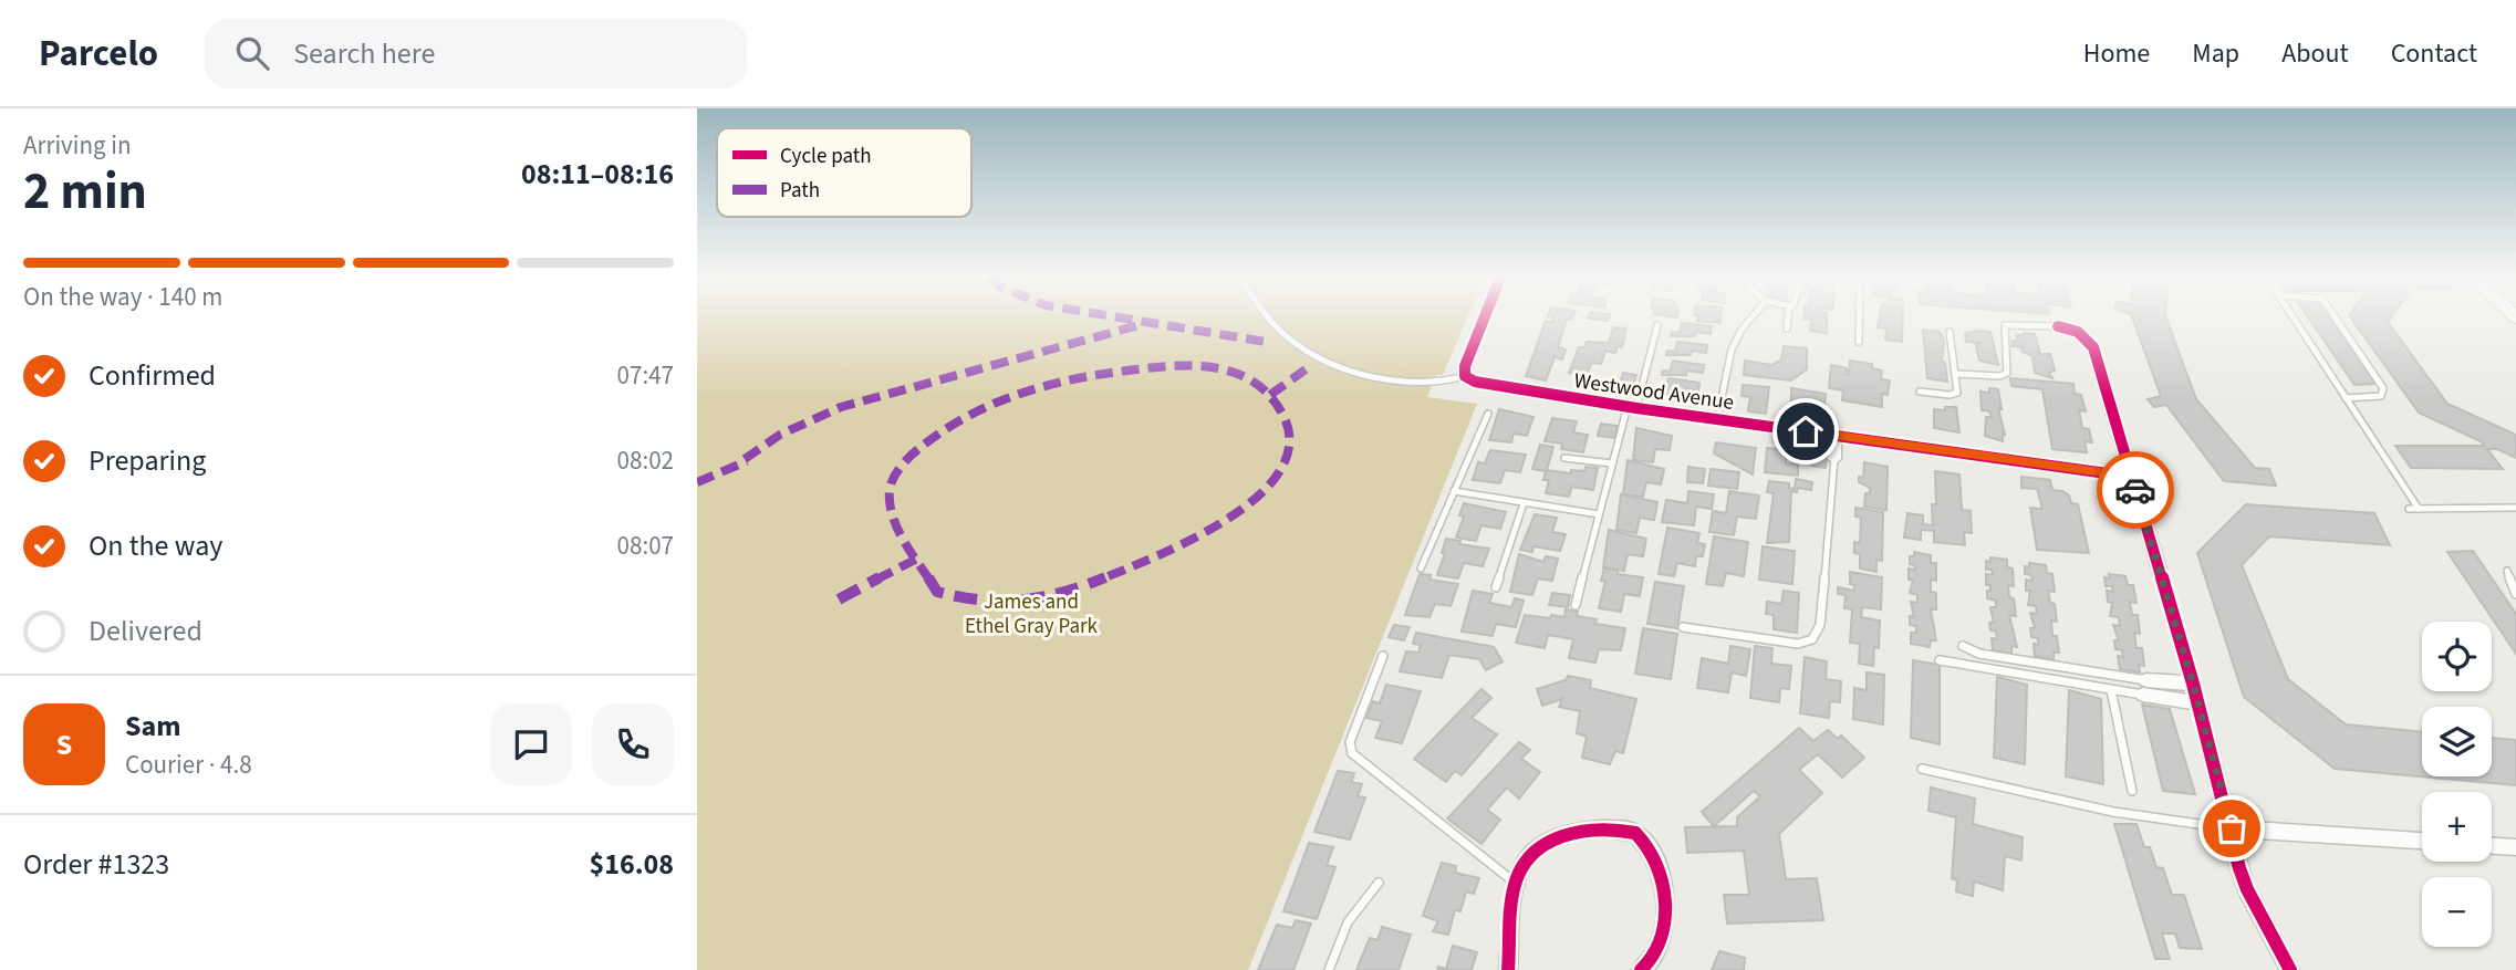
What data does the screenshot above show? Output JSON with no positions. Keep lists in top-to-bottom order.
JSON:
{
  "streets": {
    "street": ["Westwood Avenue"]
  },
  "parks": ["James and Ethel Gray Park"],
  "legend": ["Cycle path", "Path"],
  "page": {
    "header": "Parcelo",
    "search": "Search here",
    "nav": [
      "Home",
      "Map",
      "About",
      "Contact"
    ],
    "heading": ["2 min", "Arriving in", "08:11–08:16"],
    "panel": [
      "Sam",
      "Courier · 4.8",
      "Order #1323",
      "$16.08"
    ],
    "bar": "On the way · 140 m",
    "list": [
      ["Confirmed", "07:47"],
      ["Preparing", "08:02"],
      ["On the way", "08:07"],
      "Delivered"
    ],
    "map_buttons": ["+", "−"],
    "round": "S"
  }
}
